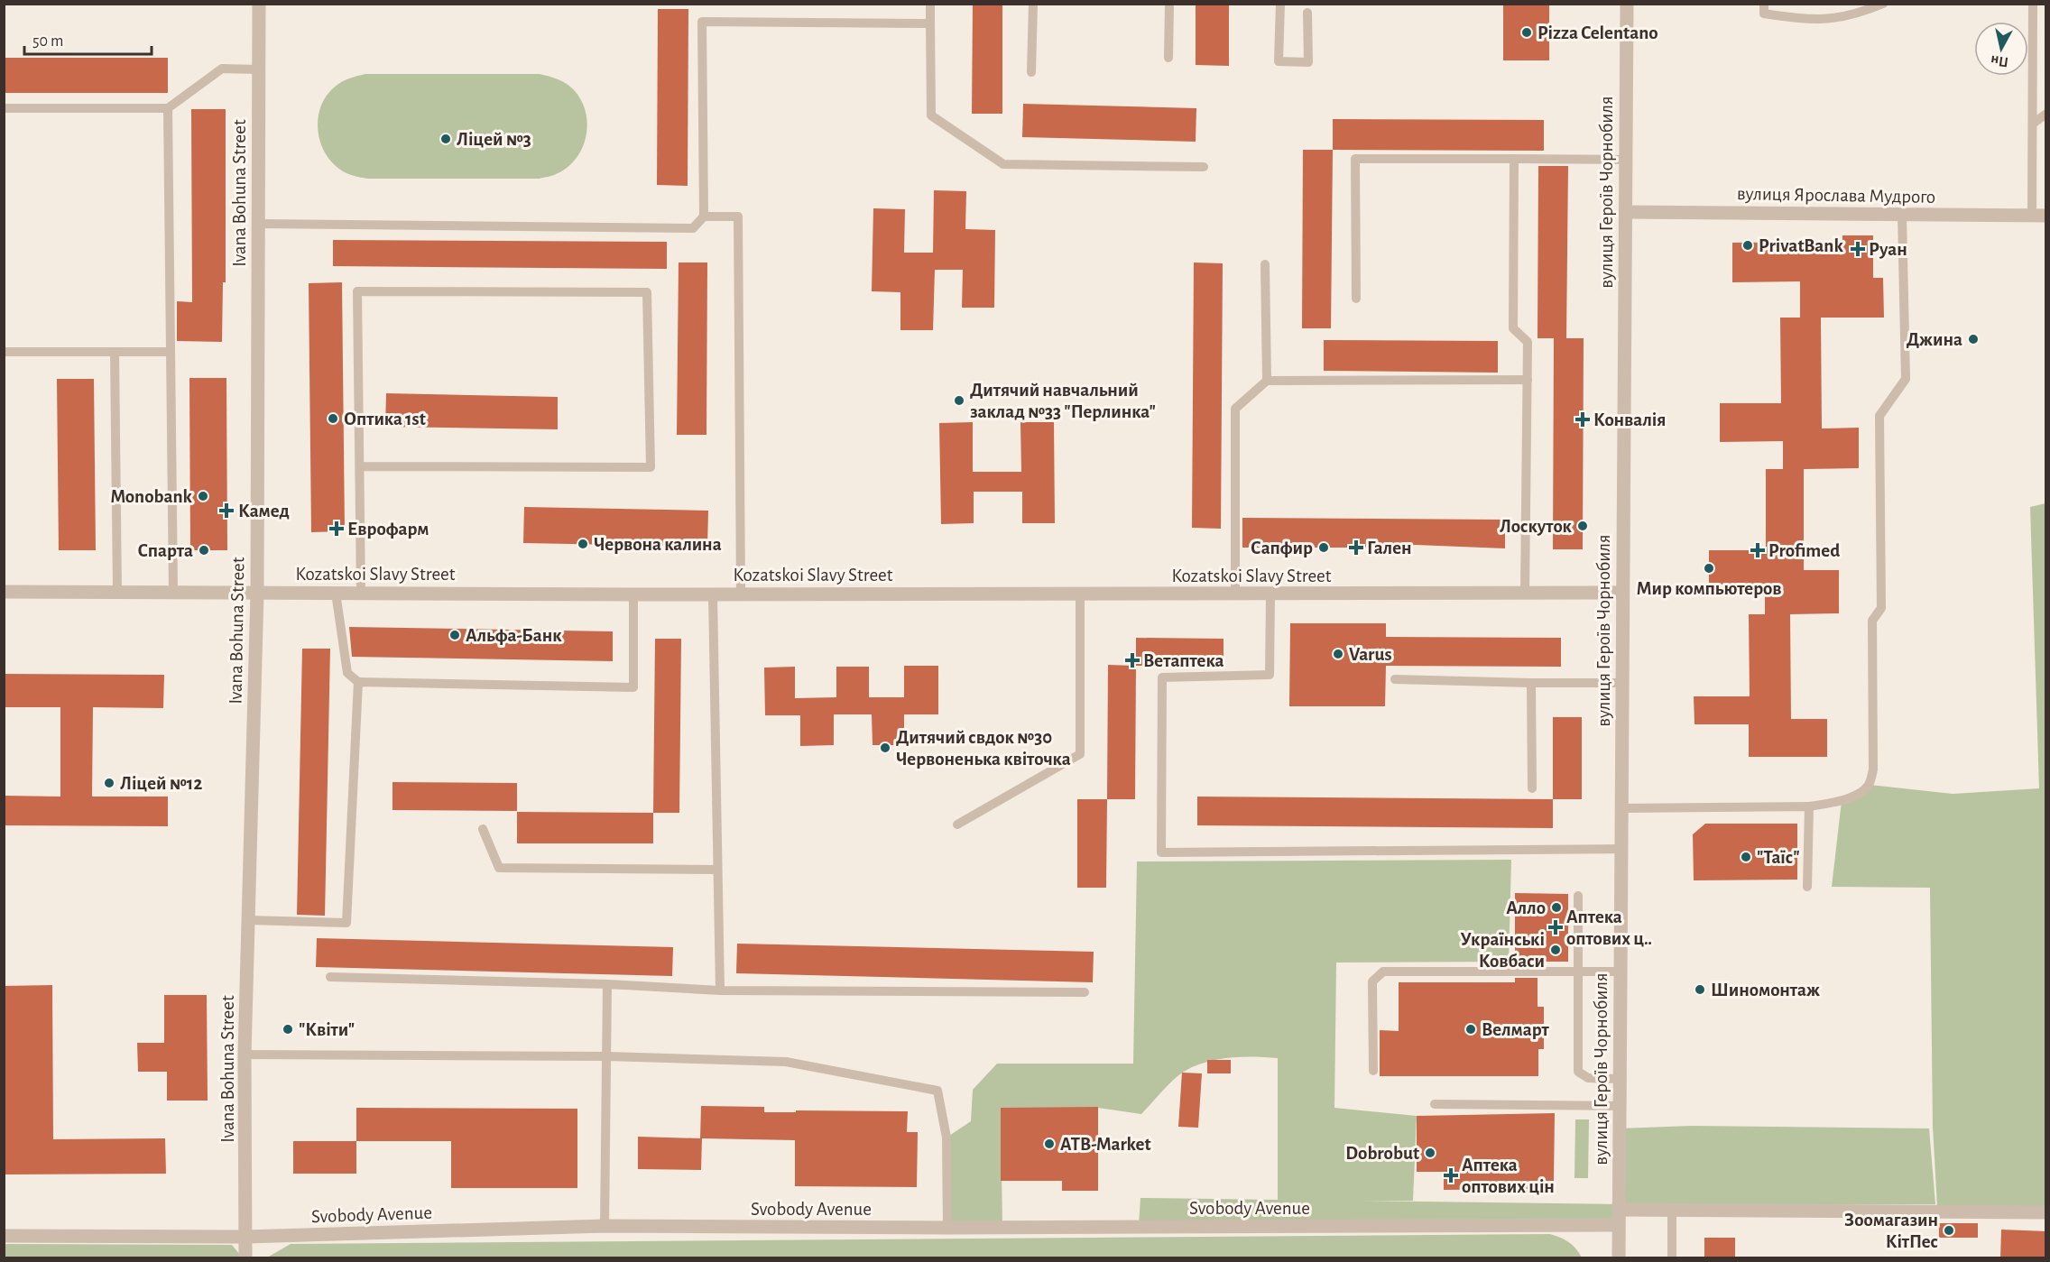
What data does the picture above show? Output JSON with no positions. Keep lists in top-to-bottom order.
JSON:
{
  "streets": {
    "street": [
      "вулиця Героїв Чорнобиля",
      "Ivana Bohuna Street",
      "вулиця Ярослава Мудрого",
      "Kozatskoi Slavy Street",
      "Svobody Avenue"
    ]
  },
  "crossings": [
    ["вулиця Героїв Чорнобиля", "вулиця Ярослава Мудрого"],
    ["вулиця Героїв Чорнобиля", "Kozatskoi Slavy Street"],
    ["вулиця Героїв Чорнобиля", "Svobody Avenue"],
    ["Ivana Bohuna Street", "Kozatskoi Slavy Street"],
    ["Ivana Bohuna Street", "Svobody Avenue"]
  ],
  "places": {
    "other": [
      "Pizza Celentano",
      "Ліцей №3",
      "PrivatBank",
      "Джина",
      "Дитячий навчальний заклад №33 \"Перлинка\"",
      "Оптика 1st",
      "Monobank",
      "Лоскуток",
      "Червона калина",
      "Сапфир",
      "Спарта",
      "Мир компьютеров",
      "Альфа-Банк",
      "Varus",
      "Дитячий свдок №30 Червоненька квіточка",
      "Ліцей №12",
      "\"Таїс\"",
      "Алло",
      "Українські Ковбаси",
      "Шиномонтаж",
      "\"Квіти\"",
      "Велмарт",
      "ATB-Market",
      "Dobrobut",
      "Зоомагазин КітПес"
    ],
    "health": [
      "Руан",
      "Конвалія",
      "Камед",
      "Еврофарм",
      "Гален",
      "Profimed",
      "Ветаптека",
      "Аптека оптових ц‥",
      "Аптека оптових цін"
    ]
  },
  "scale_bar": "50 m",
  "north": "bottom"
}
